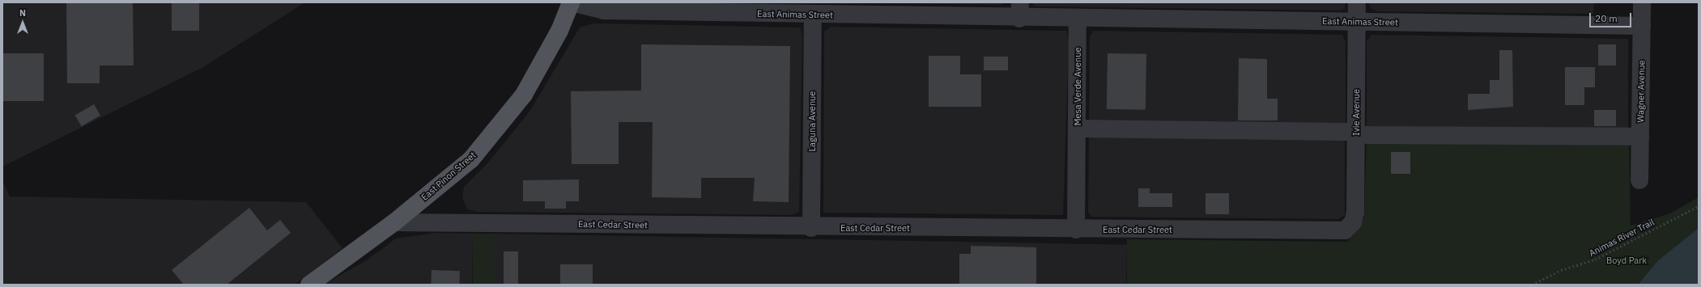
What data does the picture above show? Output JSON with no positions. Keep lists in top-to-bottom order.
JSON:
{
  "streets": {
    "main road": ["East Pinon Street"],
    "street": [
      "East Animas Street",
      "Mesa Verde Avenue",
      "Wagner Avenue",
      "Ivie Avenue",
      "Laguna Avenue",
      "East Cedar Street"
    ],
    "path": ["Animas River Trail"]
  },
  "crossings": [
    ["East Animas Street", "Mesa Verde Avenue"],
    ["East Animas Street", "Wagner Avenue"],
    ["East Animas Street", "Ivie Avenue"],
    ["East Animas Street", "Laguna Avenue"],
    ["East Animas Street", "East Pinon Street"],
    ["Mesa Verde Avenue", "East Cedar Street"],
    ["Ivie Avenue", "East Cedar Street"],
    ["Laguna Avenue", "East Cedar Street"],
    ["East Pinon Street", "East Cedar Street"]
  ],
  "parks": ["Boyd Park"],
  "scale_bar": "20 m",
  "north": "top"
}
